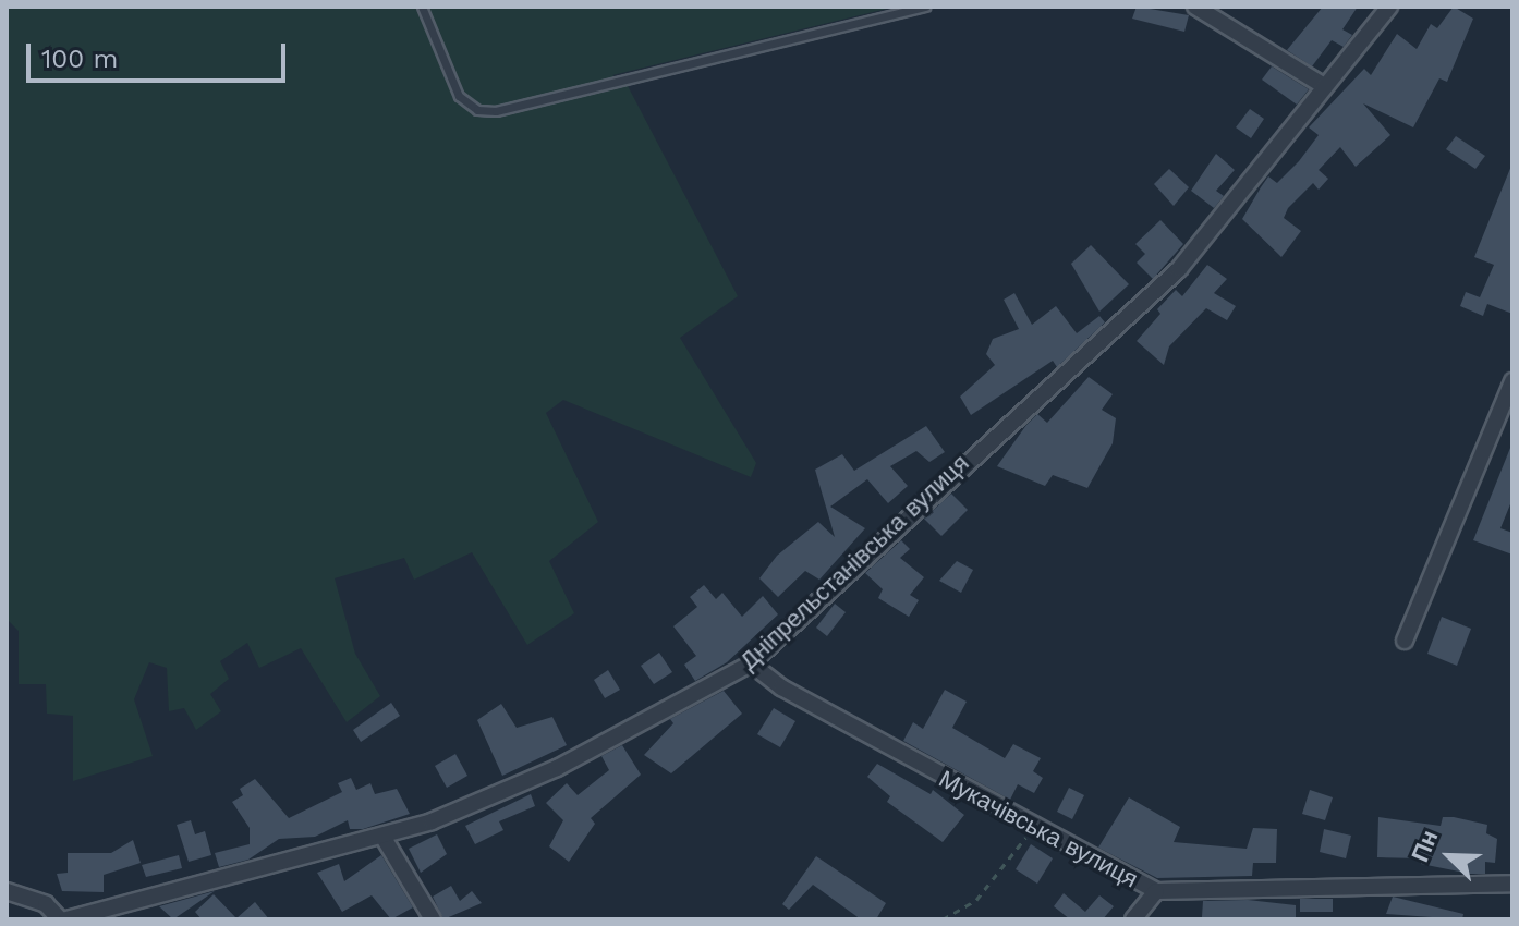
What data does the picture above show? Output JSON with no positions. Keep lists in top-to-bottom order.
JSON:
{
  "streets": {
    "street": ["Дніпрельстанівська вулиця", "Мукачівська вулиця"]
  },
  "crossings": [
    ["Дніпрельстанівська вулиця", "Мукачівська вулиця"]
  ],
  "scale_bar": "100 m",
  "north": "top left"
}
